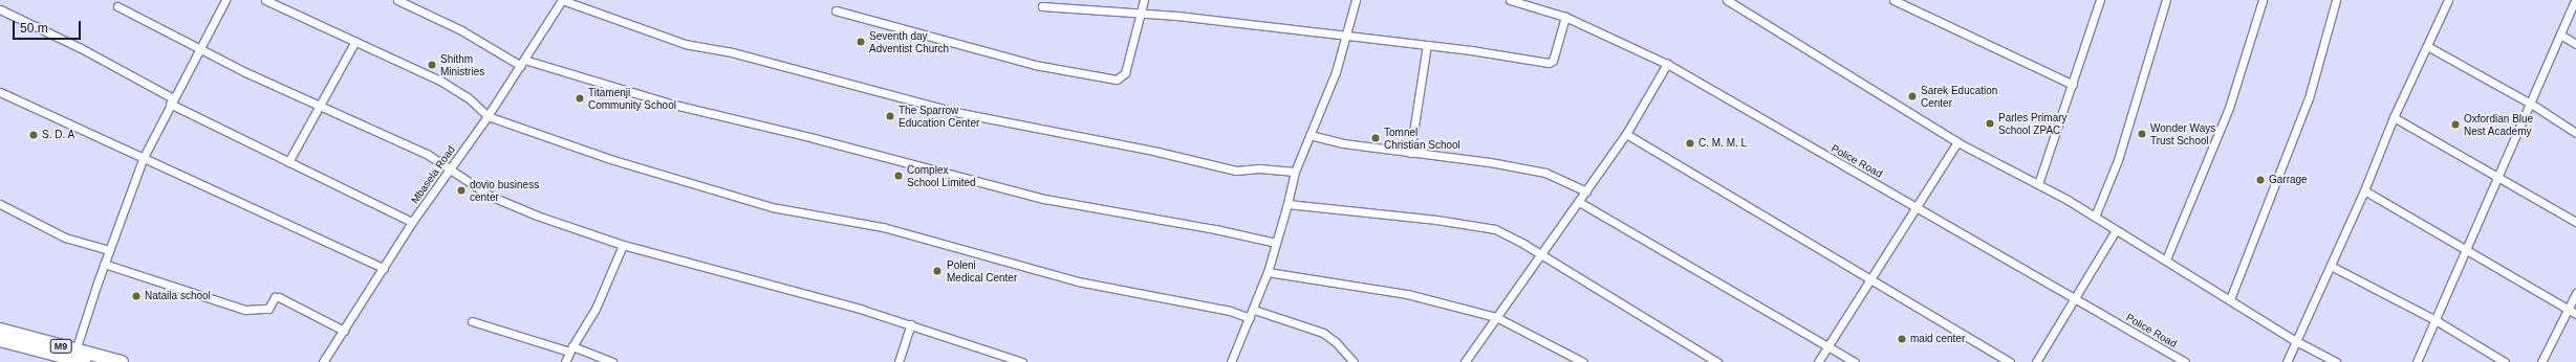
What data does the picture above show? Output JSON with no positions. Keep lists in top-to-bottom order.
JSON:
{
  "streets": {
    "main road": ["M9"],
    "street": ["Police Road", "Mbasela Road"]
  },
  "places": [
    "Seventh day Adventist Church",
    "Shithm Ministries",
    "Sarek Education Center",
    "Titamenji Community School",
    "The Sparrow Education Center",
    "Parles Primary School ZPAC",
    "Oxfordian Blue Nest Academy",
    "Wonder Ways Trust School",
    "S. D. A",
    "Tomnel Christian School",
    "C. M. M. L",
    "Complex School Limited",
    "Garrage",
    "dovio business center",
    "Poleni Medical Center",
    "Nataila school",
    "maid center"
  ],
  "scale_bar": "50 m"
}
